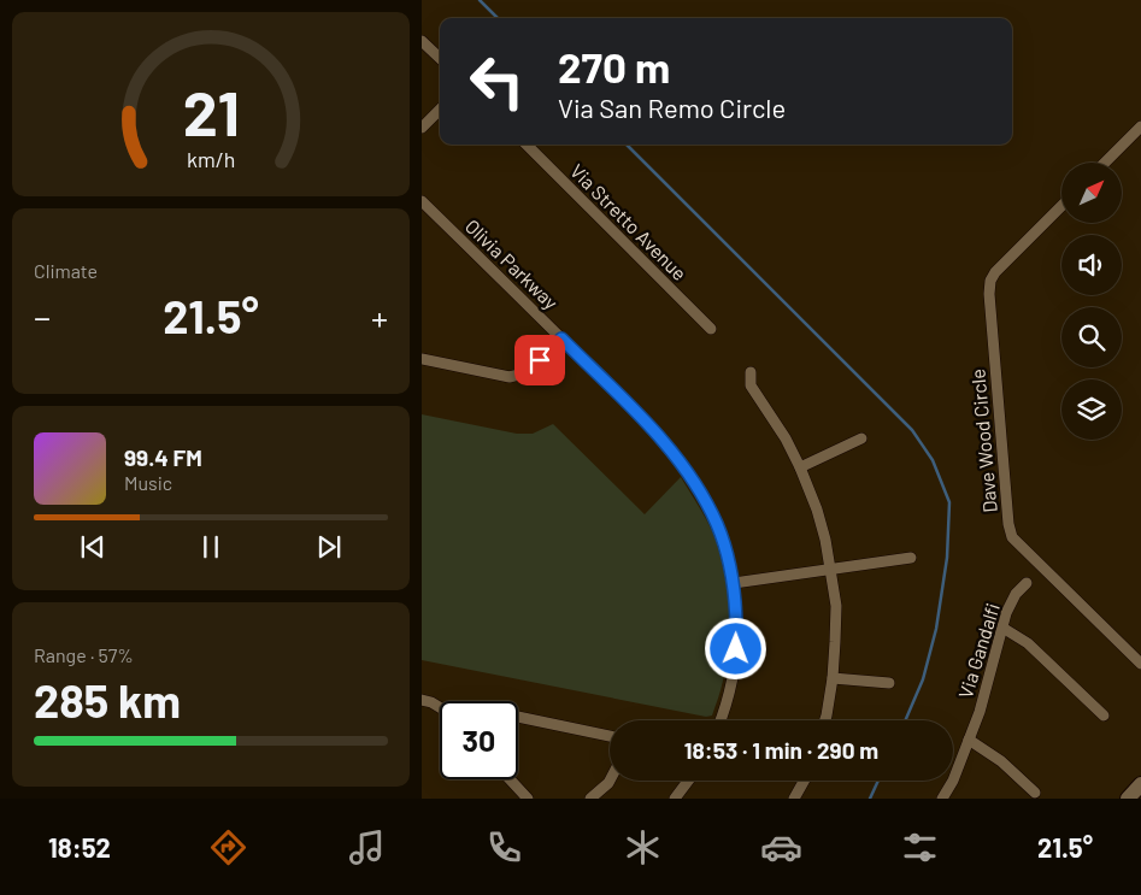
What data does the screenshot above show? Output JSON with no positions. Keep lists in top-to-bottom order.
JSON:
{
  "streets": {
    "street": [
      "Via Stretto Avenue",
      "Olivia Parkway",
      "Dave Wood Circle",
      "Via Gandalfi"
    ]
  },
  "north": "top right",
  "page": {
    "turn": ["270 m", "Via San Remo Circle"],
    "tile": [
      "Climate",
      ["Range · 57%", "285 km"]
    ],
    "heat": ["−", "21.5°", "+"],
    "song": ["99.4 FM", "Music"],
    "limit": "30",
    "trip": "18:53 · 1 min · 290 m",
    "tabs": ["18:52", "21.5°"],
    "gauge": ["21", "km/h"]
  }
}
